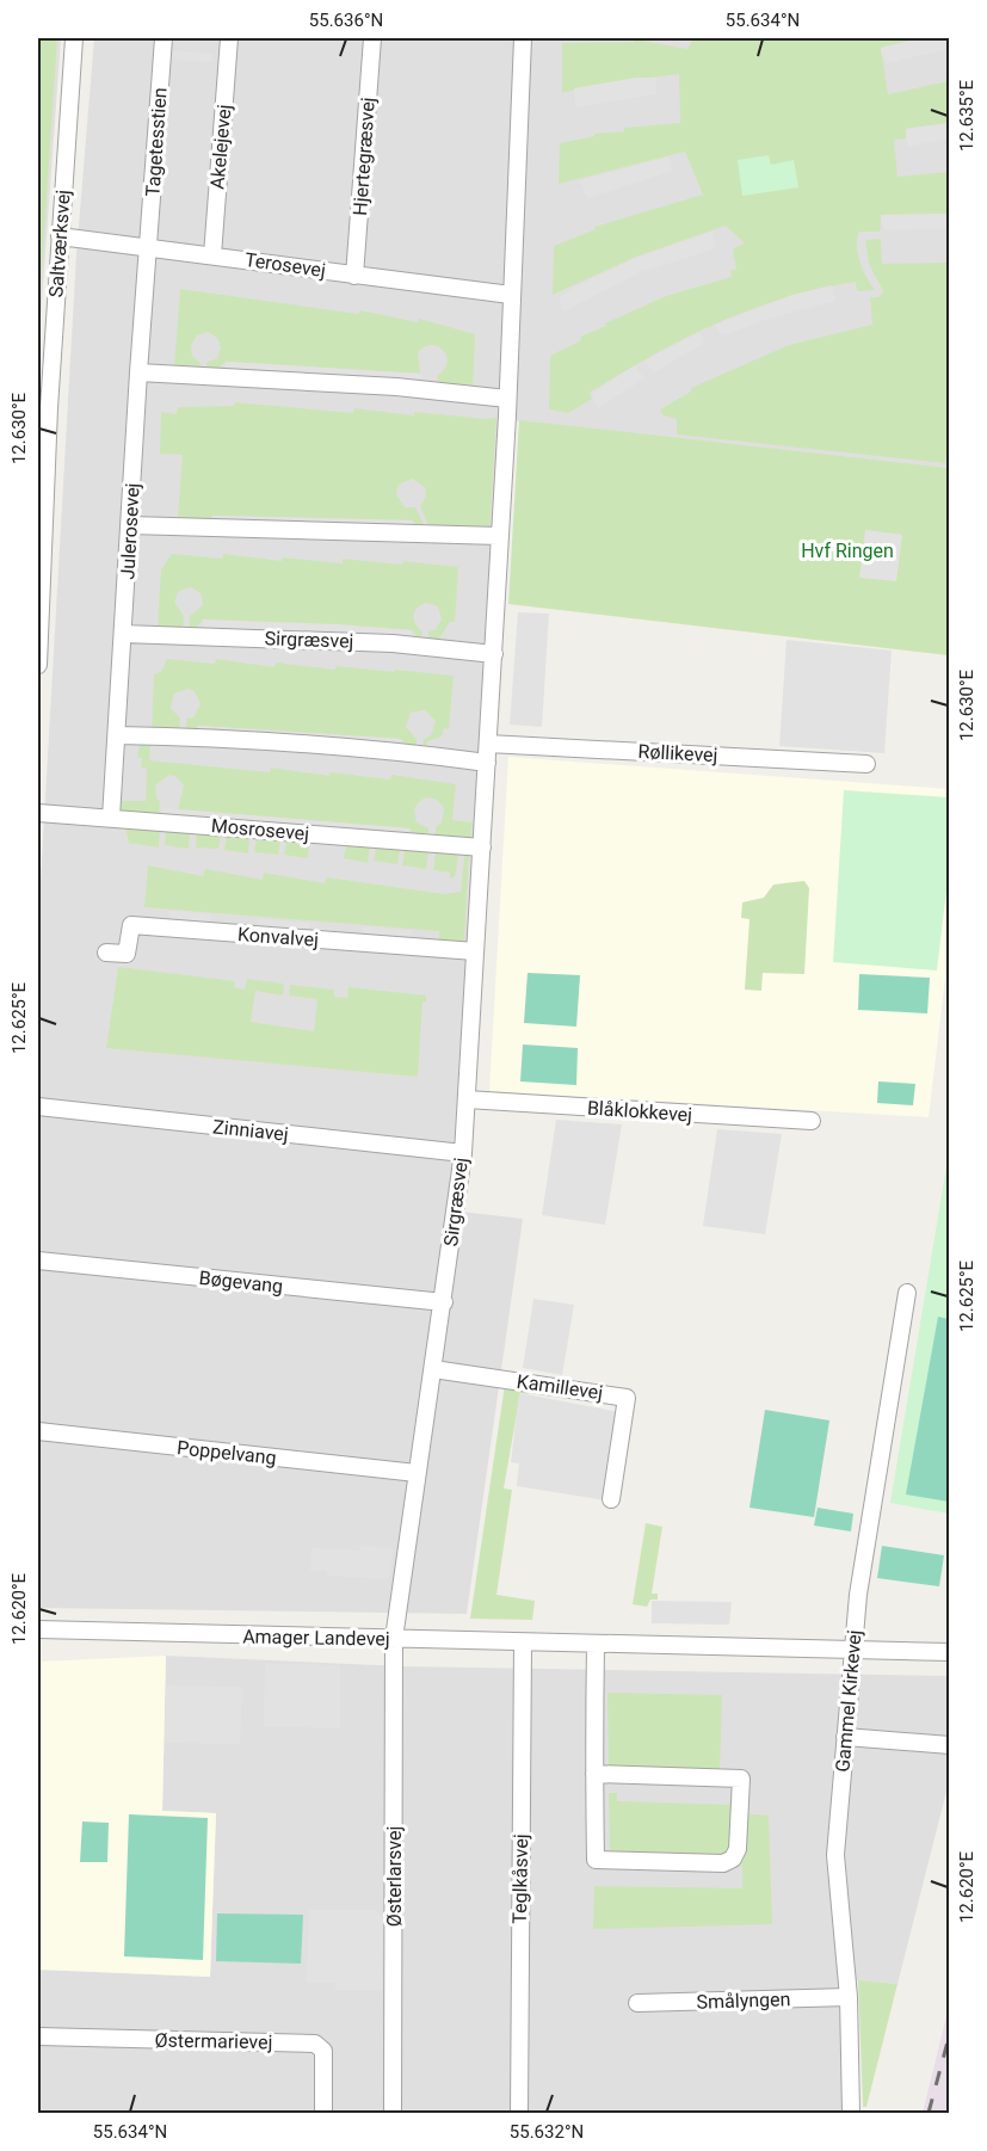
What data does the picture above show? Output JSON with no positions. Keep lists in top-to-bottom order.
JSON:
{
  "streets": {
    "street": [
      "Tagetesstien",
      "Akelejevej",
      "Hjertegræsvej",
      "Saltværksvej",
      "Terosevej",
      "Julerosevej",
      "Sirgræsvej",
      "Røllikevej",
      "Mosrosevej",
      "Konvalvej",
      "Blåklokkevej",
      "Zinniavej",
      "Bøgevang",
      "Kamillevej",
      "Poppelvang",
      "Amager Landevej",
      "Gammel Kirkevej",
      "Østerlarsvej",
      "Teglkåsvej",
      "Smålyngen",
      "Østermarievej"
    ]
  },
  "crossings": [
    ["Tagetesstien", "Terosevej"],
    ["Tagetesstien", "Julerosevej"],
    ["Akelejevej", "Terosevej"],
    ["Hjertegræsvej", "Terosevej"],
    ["Saltværksvej", "Terosevej"],
    ["Terosevej", "Julerosevej"],
    ["Terosevej", "Sirgræsvej"],
    ["Julerosevej", "Sirgræsvej"],
    ["Julerosevej", "Mosrosevej"],
    ["Sirgræsvej", "Røllikevej"],
    ["Sirgræsvej", "Mosrosevej"],
    ["Sirgræsvej", "Konvalvej"],
    ["Sirgræsvej", "Blåklokkevej"],
    ["Sirgræsvej", "Zinniavej"],
    ["Sirgræsvej", "Bøgevang"],
    ["Sirgræsvej", "Kamillevej"],
    ["Sirgræsvej", "Poppelvang"],
    ["Sirgræsvej", "Amager Landevej"],
    ["Sirgræsvej", "Østerlarsvej"],
    ["Amager Landevej", "Gammel Kirkevej"],
    ["Amager Landevej", "Østerlarsvej"],
    ["Amager Landevej", "Teglkåsvej"],
    ["Gammel Kirkevej", "Smålyngen"]
  ],
  "parks": ["Hvf Ringen"],
  "coordinates": [
    "55.636°N",
    "55.634°N",
    "12.635°E",
    "12.630°E",
    "12.625°E",
    "12.620°E",
    "55.632°N"
  ]
}
